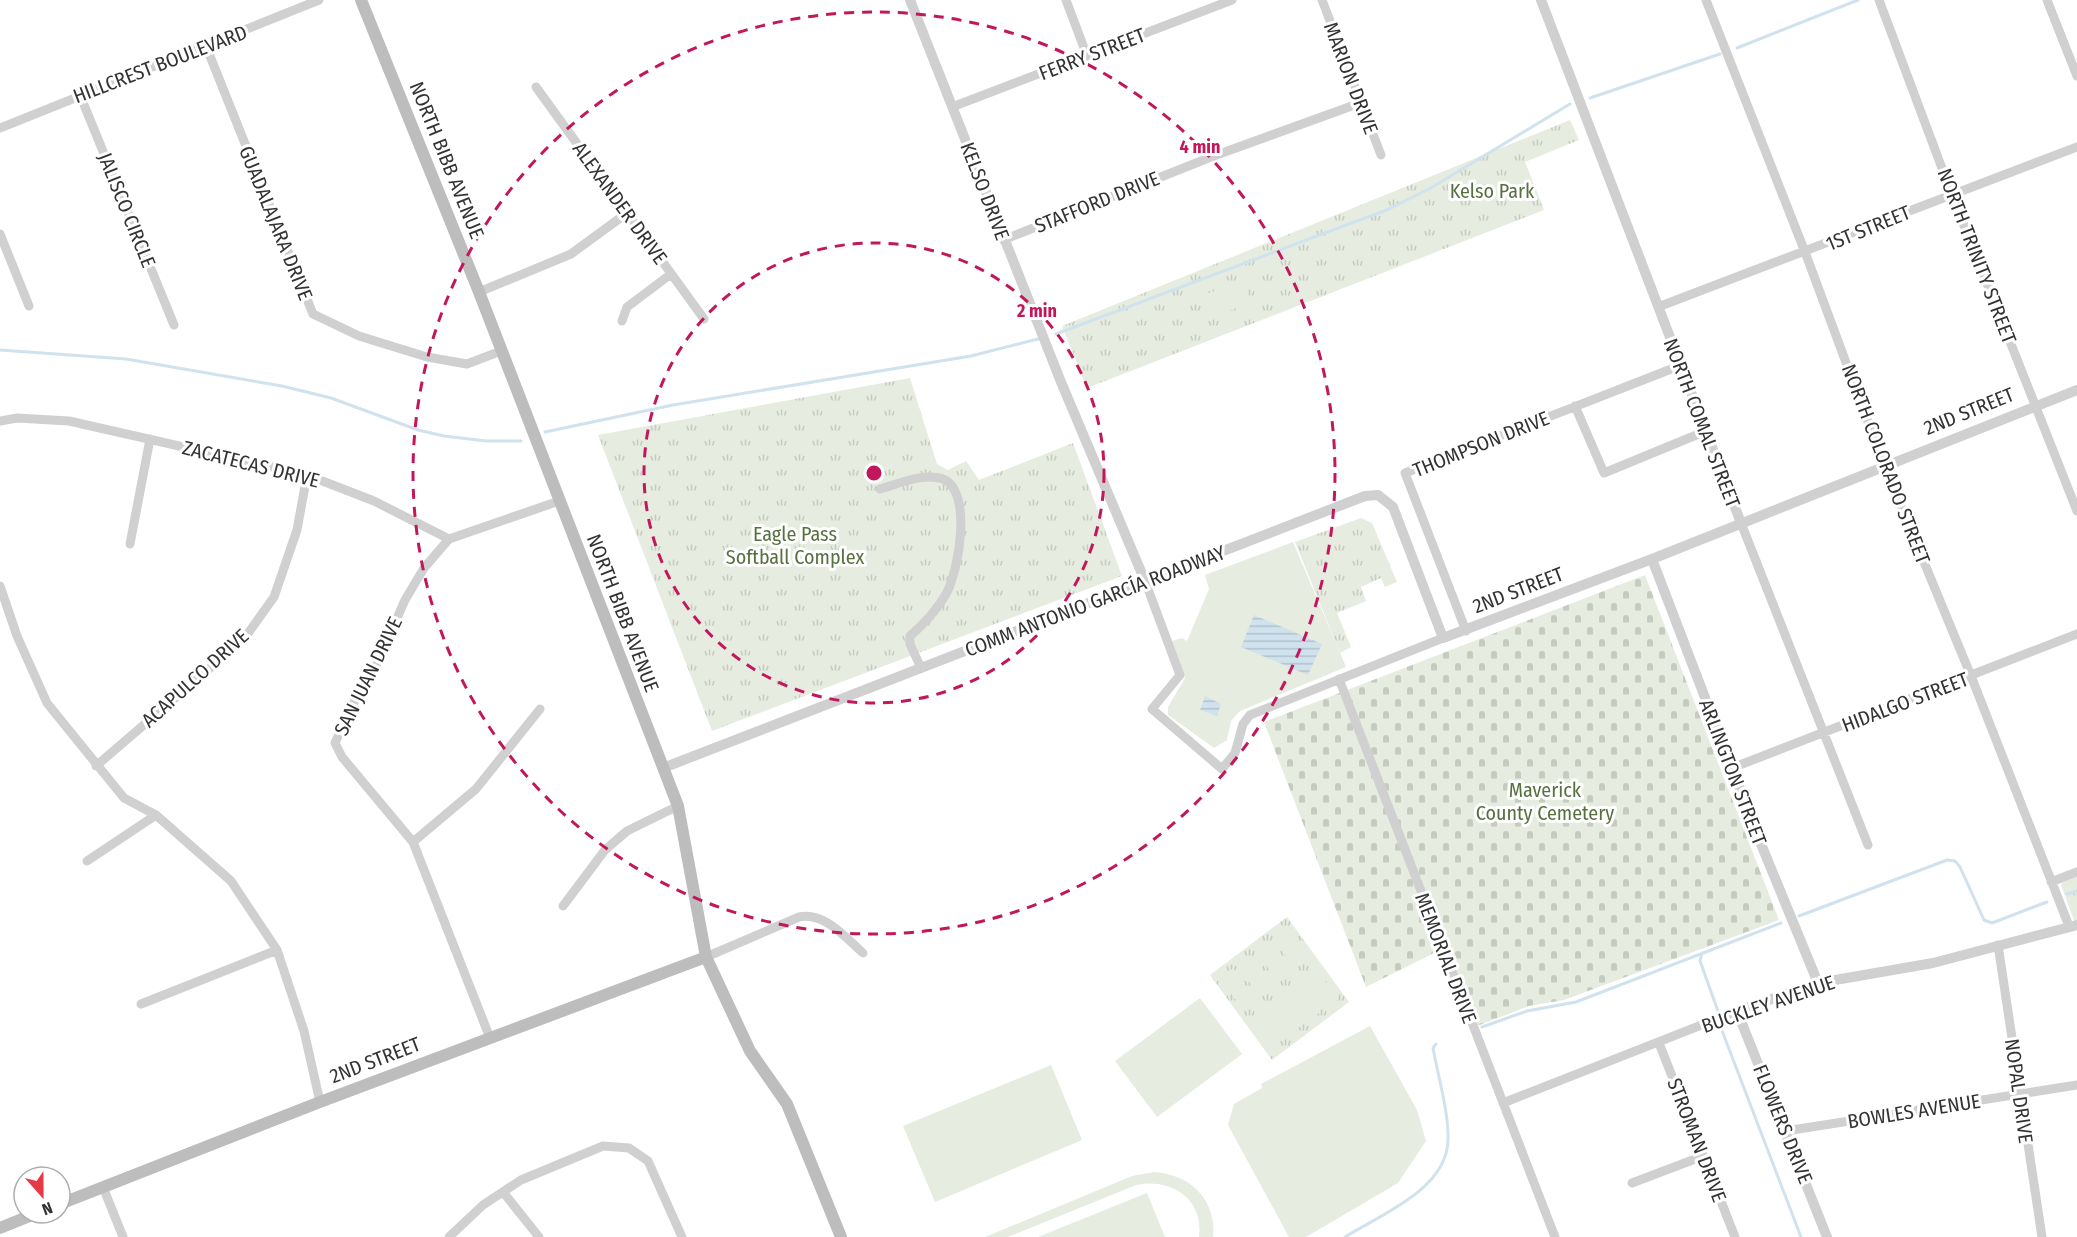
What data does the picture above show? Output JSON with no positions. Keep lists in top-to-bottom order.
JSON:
{
  "streets": {
    "main road": ["NORTH BIBB AVENUE", "2ND STREET"],
    "street": [
      "FERRY STREET",
      "HILLCREST BOULEVARD",
      "MARION DRIVE",
      "KELSO DRIVE",
      "STAFFORD DRIVE",
      "ALEXANDER DRIVE",
      "JALISCO CIRCLE",
      "GUADALAJARA DRIVE",
      "1ST STREET",
      "NORTH TRINITY STREET",
      "NORTH COMAL STREET",
      "THOMPSON DRIVE",
      "ZACATECAS DRIVE",
      "NORTH COLORADO STREET",
      "COMM ANTONIO GARCÍA ROADWAY",
      "SAN JUAN DRIVE",
      "ACAPULCO DRIVE",
      "HIDALGO STREET",
      "ARLINGTON STREET",
      "MEMORIAL DRIVE",
      "BUCKLEY AVENUE",
      "NOPAL DRIVE",
      "BOWLES AVENUE",
      "FLOWERS DRIVE",
      "STROMAN DRIVE"
    ]
  },
  "crossings": [
    ["FERRY STREET", "KELSO DRIVE"],
    ["HILLCREST BOULEVARD", "JALISCO CIRCLE"],
    ["HILLCREST BOULEVARD", "GUADALAJARA DRIVE"],
    ["MARION DRIVE", "STAFFORD DRIVE"],
    ["NORTH BIBB AVENUE", "GUADALAJARA DRIVE"],
    ["NORTH BIBB AVENUE", "2ND STREET"],
    ["NORTH BIBB AVENUE", "COMM ANTONIO GARCÍA ROADWAY"],
    ["KELSO DRIVE", "STAFFORD DRIVE"],
    ["KELSO DRIVE", "2ND STREET"],
    ["KELSO DRIVE", "COMM ANTONIO GARCÍA ROADWAY"],
    ["1ST STREET", "NORTH TRINITY STREET"],
    ["1ST STREET", "NORTH COMAL STREET"],
    ["1ST STREET", "NORTH COLORADO STREET"],
    ["NORTH TRINITY STREET", "2ND STREET"],
    ["2ND STREET", "NORTH COMAL STREET"],
    ["2ND STREET", "THOMPSON DRIVE"],
    ["2ND STREET", "NORTH COLORADO STREET"],
    ["2ND STREET", "COMM ANTONIO GARCÍA ROADWAY"],
    ["2ND STREET", "SAN JUAN DRIVE"],
    ["2ND STREET", "ARLINGTON STREET"],
    ["2ND STREET", "MEMORIAL DRIVE"],
    ["NORTH COMAL STREET", "THOMPSON DRIVE"],
    ["NORTH COMAL STREET", "HIDALGO STREET"],
    ["ZACATECAS DRIVE", "SAN JUAN DRIVE"],
    ["ZACATECAS DRIVE", "ACAPULCO DRIVE"],
    ["NORTH COLORADO STREET", "HIDALGO STREET"],
    ["NORTH COLORADO STREET", "BUCKLEY AVENUE"],
    ["HIDALGO STREET", "ARLINGTON STREET"],
    ["ARLINGTON STREET", "BUCKLEY AVENUE"],
    ["MEMORIAL DRIVE", "BUCKLEY AVENUE"],
    ["BUCKLEY AVENUE", "NOPAL DRIVE"],
    ["BUCKLEY AVENUE", "FLOWERS DRIVE"],
    ["BUCKLEY AVENUE", "STROMAN DRIVE"],
    ["NOPAL DRIVE", "BOWLES AVENUE"],
    ["BOWLES AVENUE", "FLOWERS DRIVE"]
  ],
  "parks": ["Kelso Park", "Eagle Pass Softball Complex", "Maverick County Cemetery"],
  "north": "bottom",
  "rings": ["4 min", "2 min"]
}
